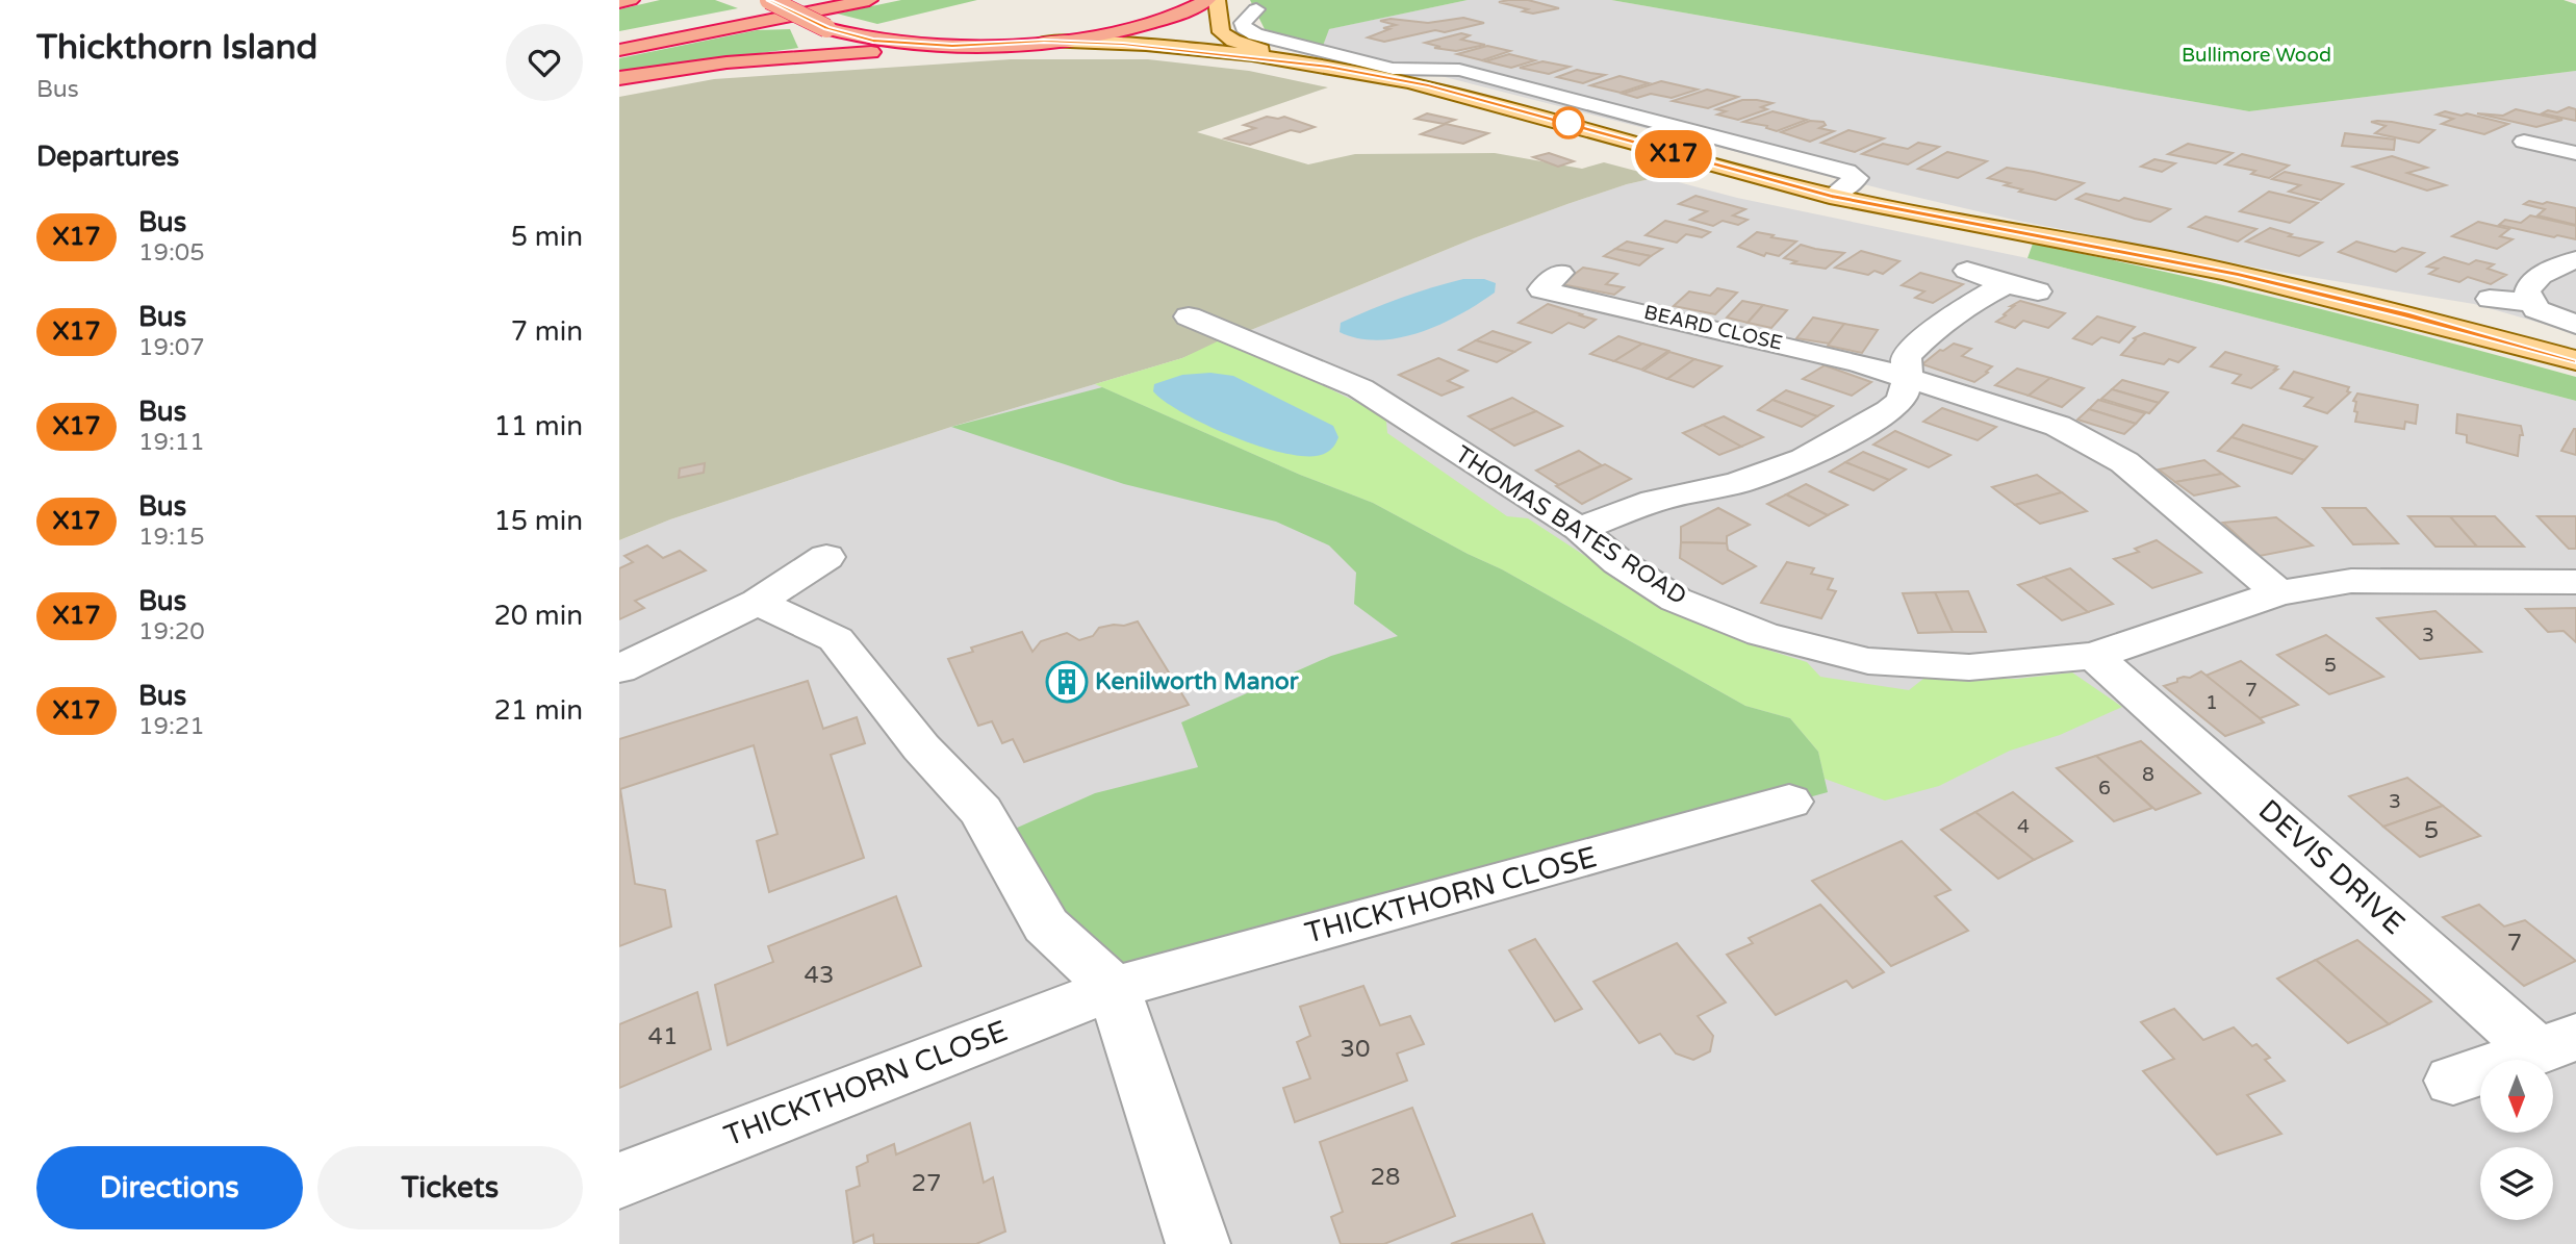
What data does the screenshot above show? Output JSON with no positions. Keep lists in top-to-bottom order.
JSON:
{
  "streets": {
    "street": [
      "BEARD CLOSE",
      "THOMAS BATES ROAD",
      "DEVIS DRIVE",
      "THICKTHORN CLOSE"
    ]
  },
  "crossings": [
    ["BEARD CLOSE", "THOMAS BATES ROAD"],
    ["THOMAS BATES ROAD", "DEVIS DRIVE"]
  ],
  "parks": ["Bullimore Wood"],
  "places": {
    "building": ["Kenilworth Manor"]
  },
  "lines": ["bus line X17"],
  "house_numbers": [
    "3",
    "5",
    "7",
    "1",
    "8",
    "6",
    "3",
    "4",
    "5",
    "7",
    "43",
    "41",
    "30",
    "28",
    "27"
  ],
  "north": "bottom",
  "page": {
    "heading": [
      ["Thickthorn Island", "Bus"],
      "Departures"
    ],
    "on_map": "X17",
    "list": [
      {
        "mark": "X17",
        "name": "Bus",
        "note": "19:05",
        "value": "5 min"
      },
      {
        "mark": "X17",
        "name": "Bus",
        "note": "19:07",
        "value": "7 min"
      },
      {
        "mark": "X17",
        "name": "Bus",
        "note": "19:11",
        "value": "11 min"
      },
      {
        "mark": "X17",
        "name": "Bus",
        "note": "19:15",
        "value": "15 min"
      },
      {
        "mark": "X17",
        "name": "Bus",
        "note": "19:20",
        "value": "20 min"
      },
      {
        "mark": "X17",
        "name": "Bus",
        "note": "19:21",
        "value": "21 min"
      }
    ],
    "buttons": ["Directions", "Tickets"]
  }
}
